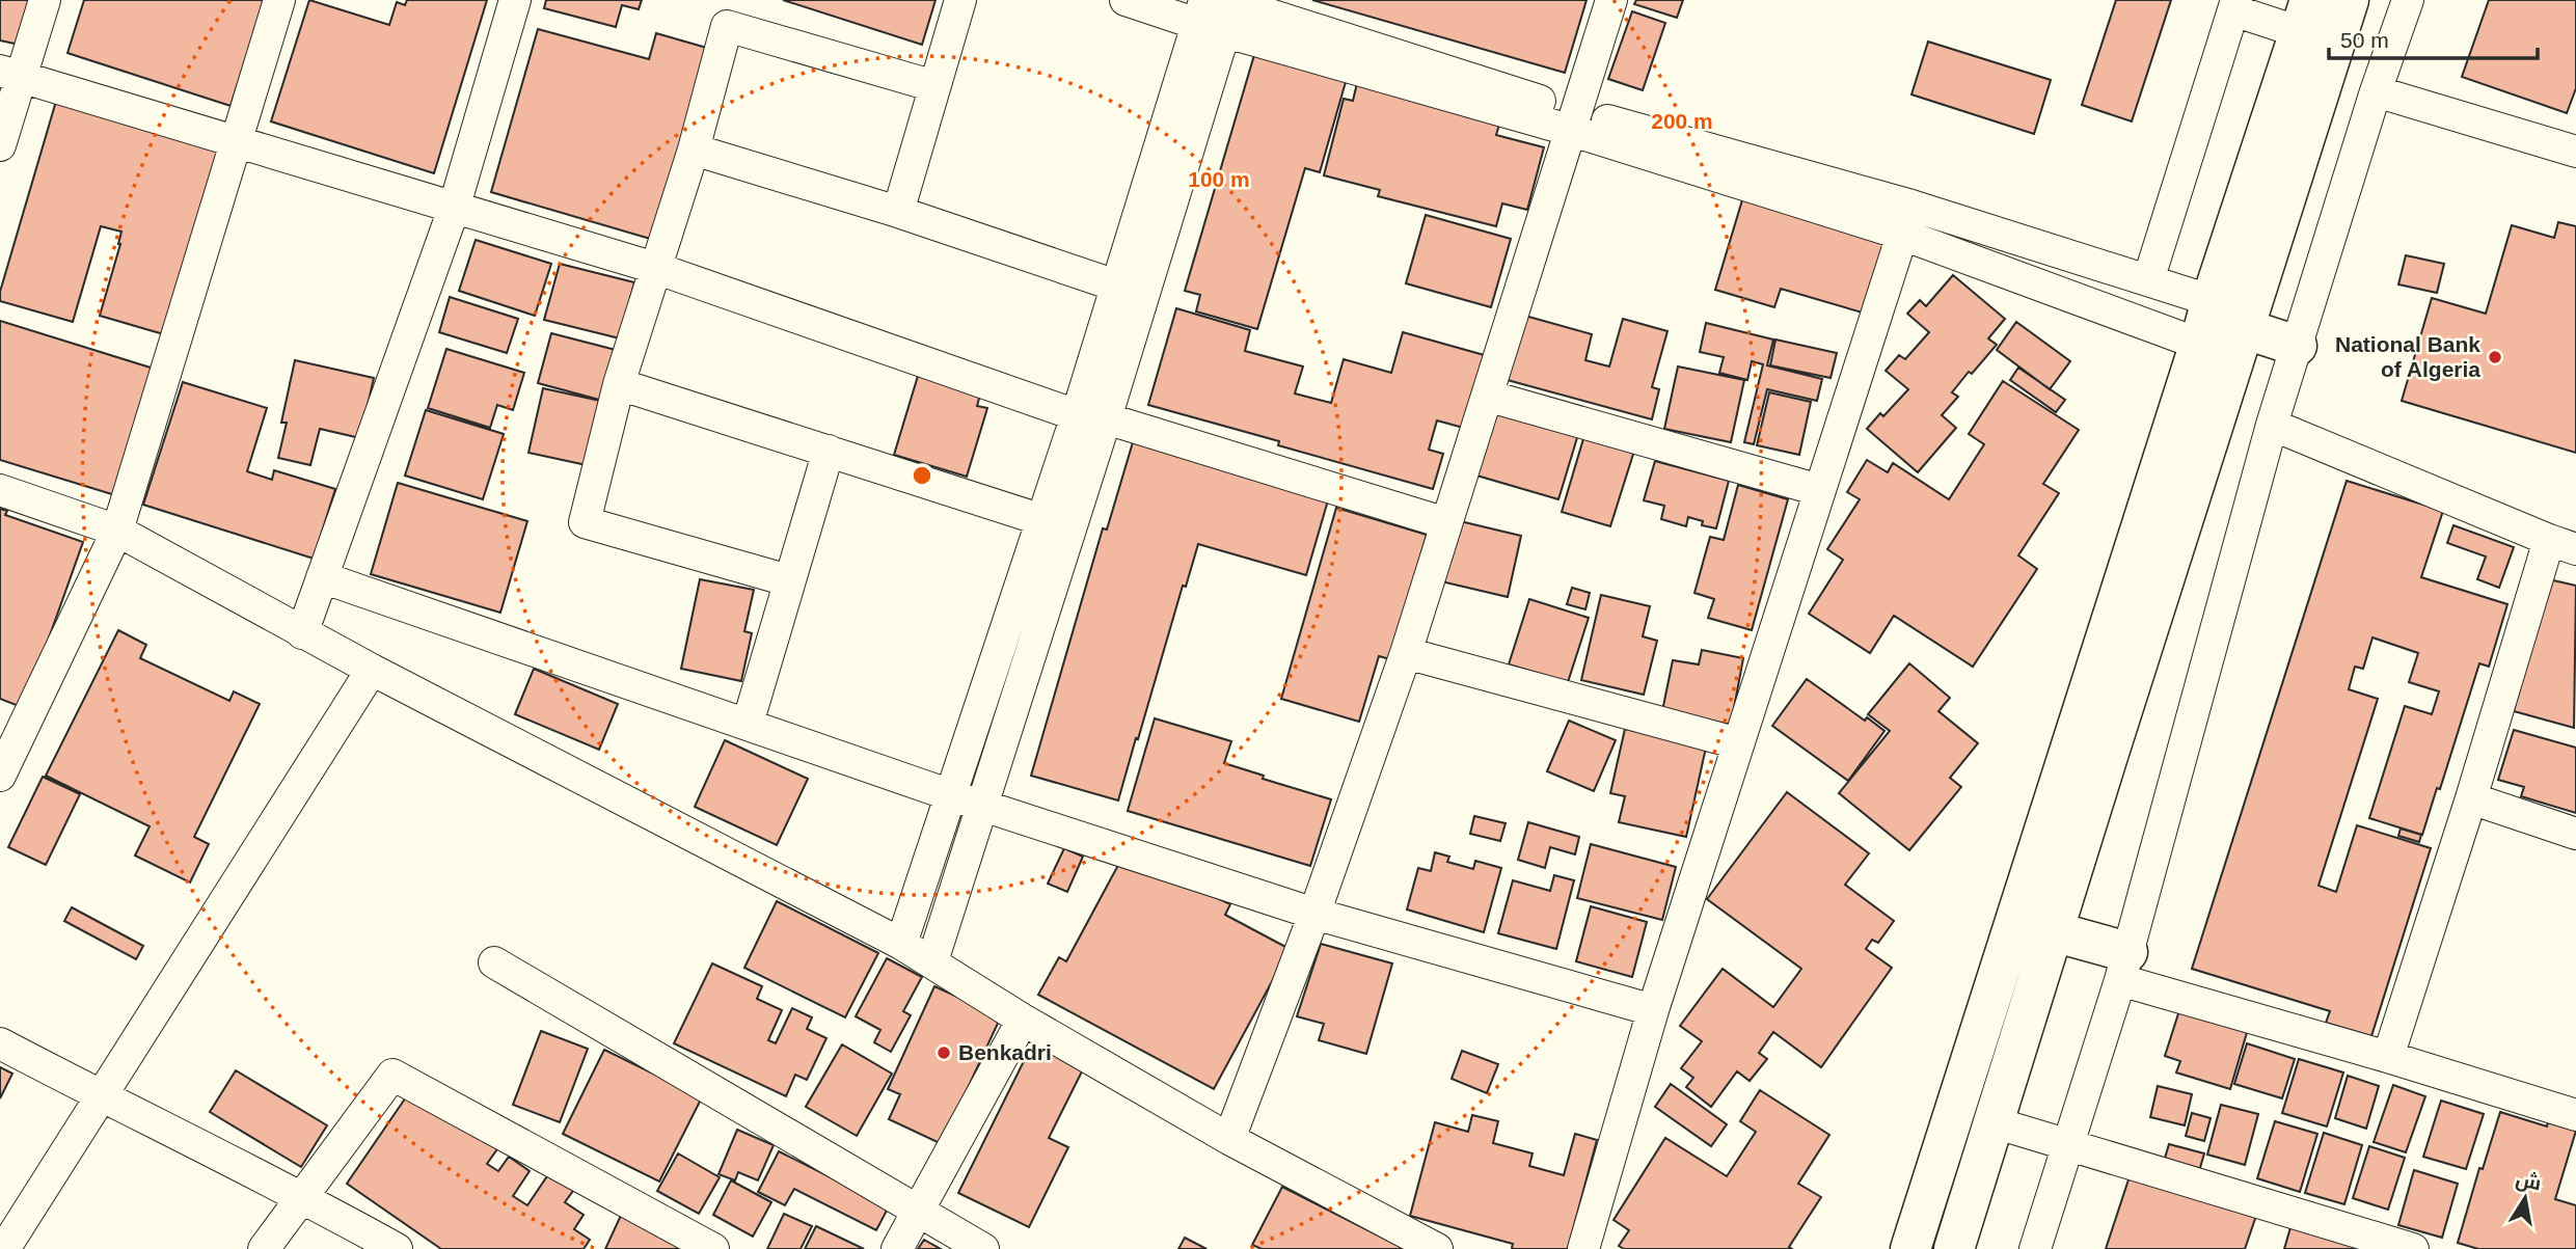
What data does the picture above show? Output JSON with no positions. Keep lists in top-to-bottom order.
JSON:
{
  "places": ["National Bank of Algeria", "Benkadri"],
  "scale_bar": "50 m",
  "north": "top",
  "rings": ["200 m", "100 m"]
}
